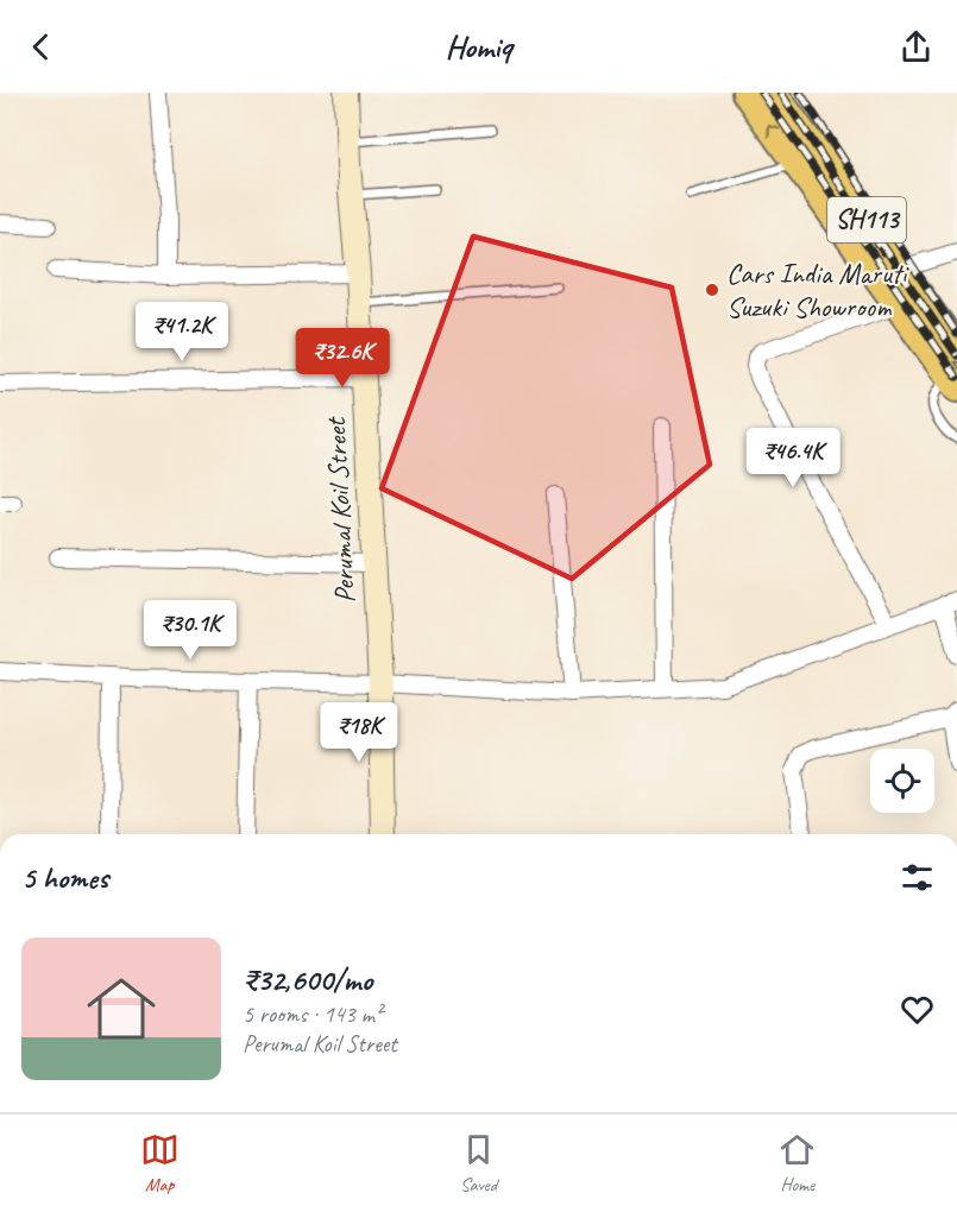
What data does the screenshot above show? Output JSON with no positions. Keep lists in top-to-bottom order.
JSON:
{
  "streets": {
    "main road": ["SH113"],
    "street": ["Perumal Koil Street"]
  },
  "places": ["Cars India Maruti Suzuki Showroom"],
  "page": {
    "header": "Homiq",
    "price": [
      "₹41.2K",
      "₹32.6K",
      "₹46.4K",
      "₹30.1K",
      "₹18K"
    ],
    "heading": "5 homes",
    "list": [
      {
        "name": "₹32,600/mo",
        "note": "5 rooms · 143 m² · Perumal Koil Street"
      }
    ],
    "tabs": ["Map", "Saved", "Home"]
  }
}
